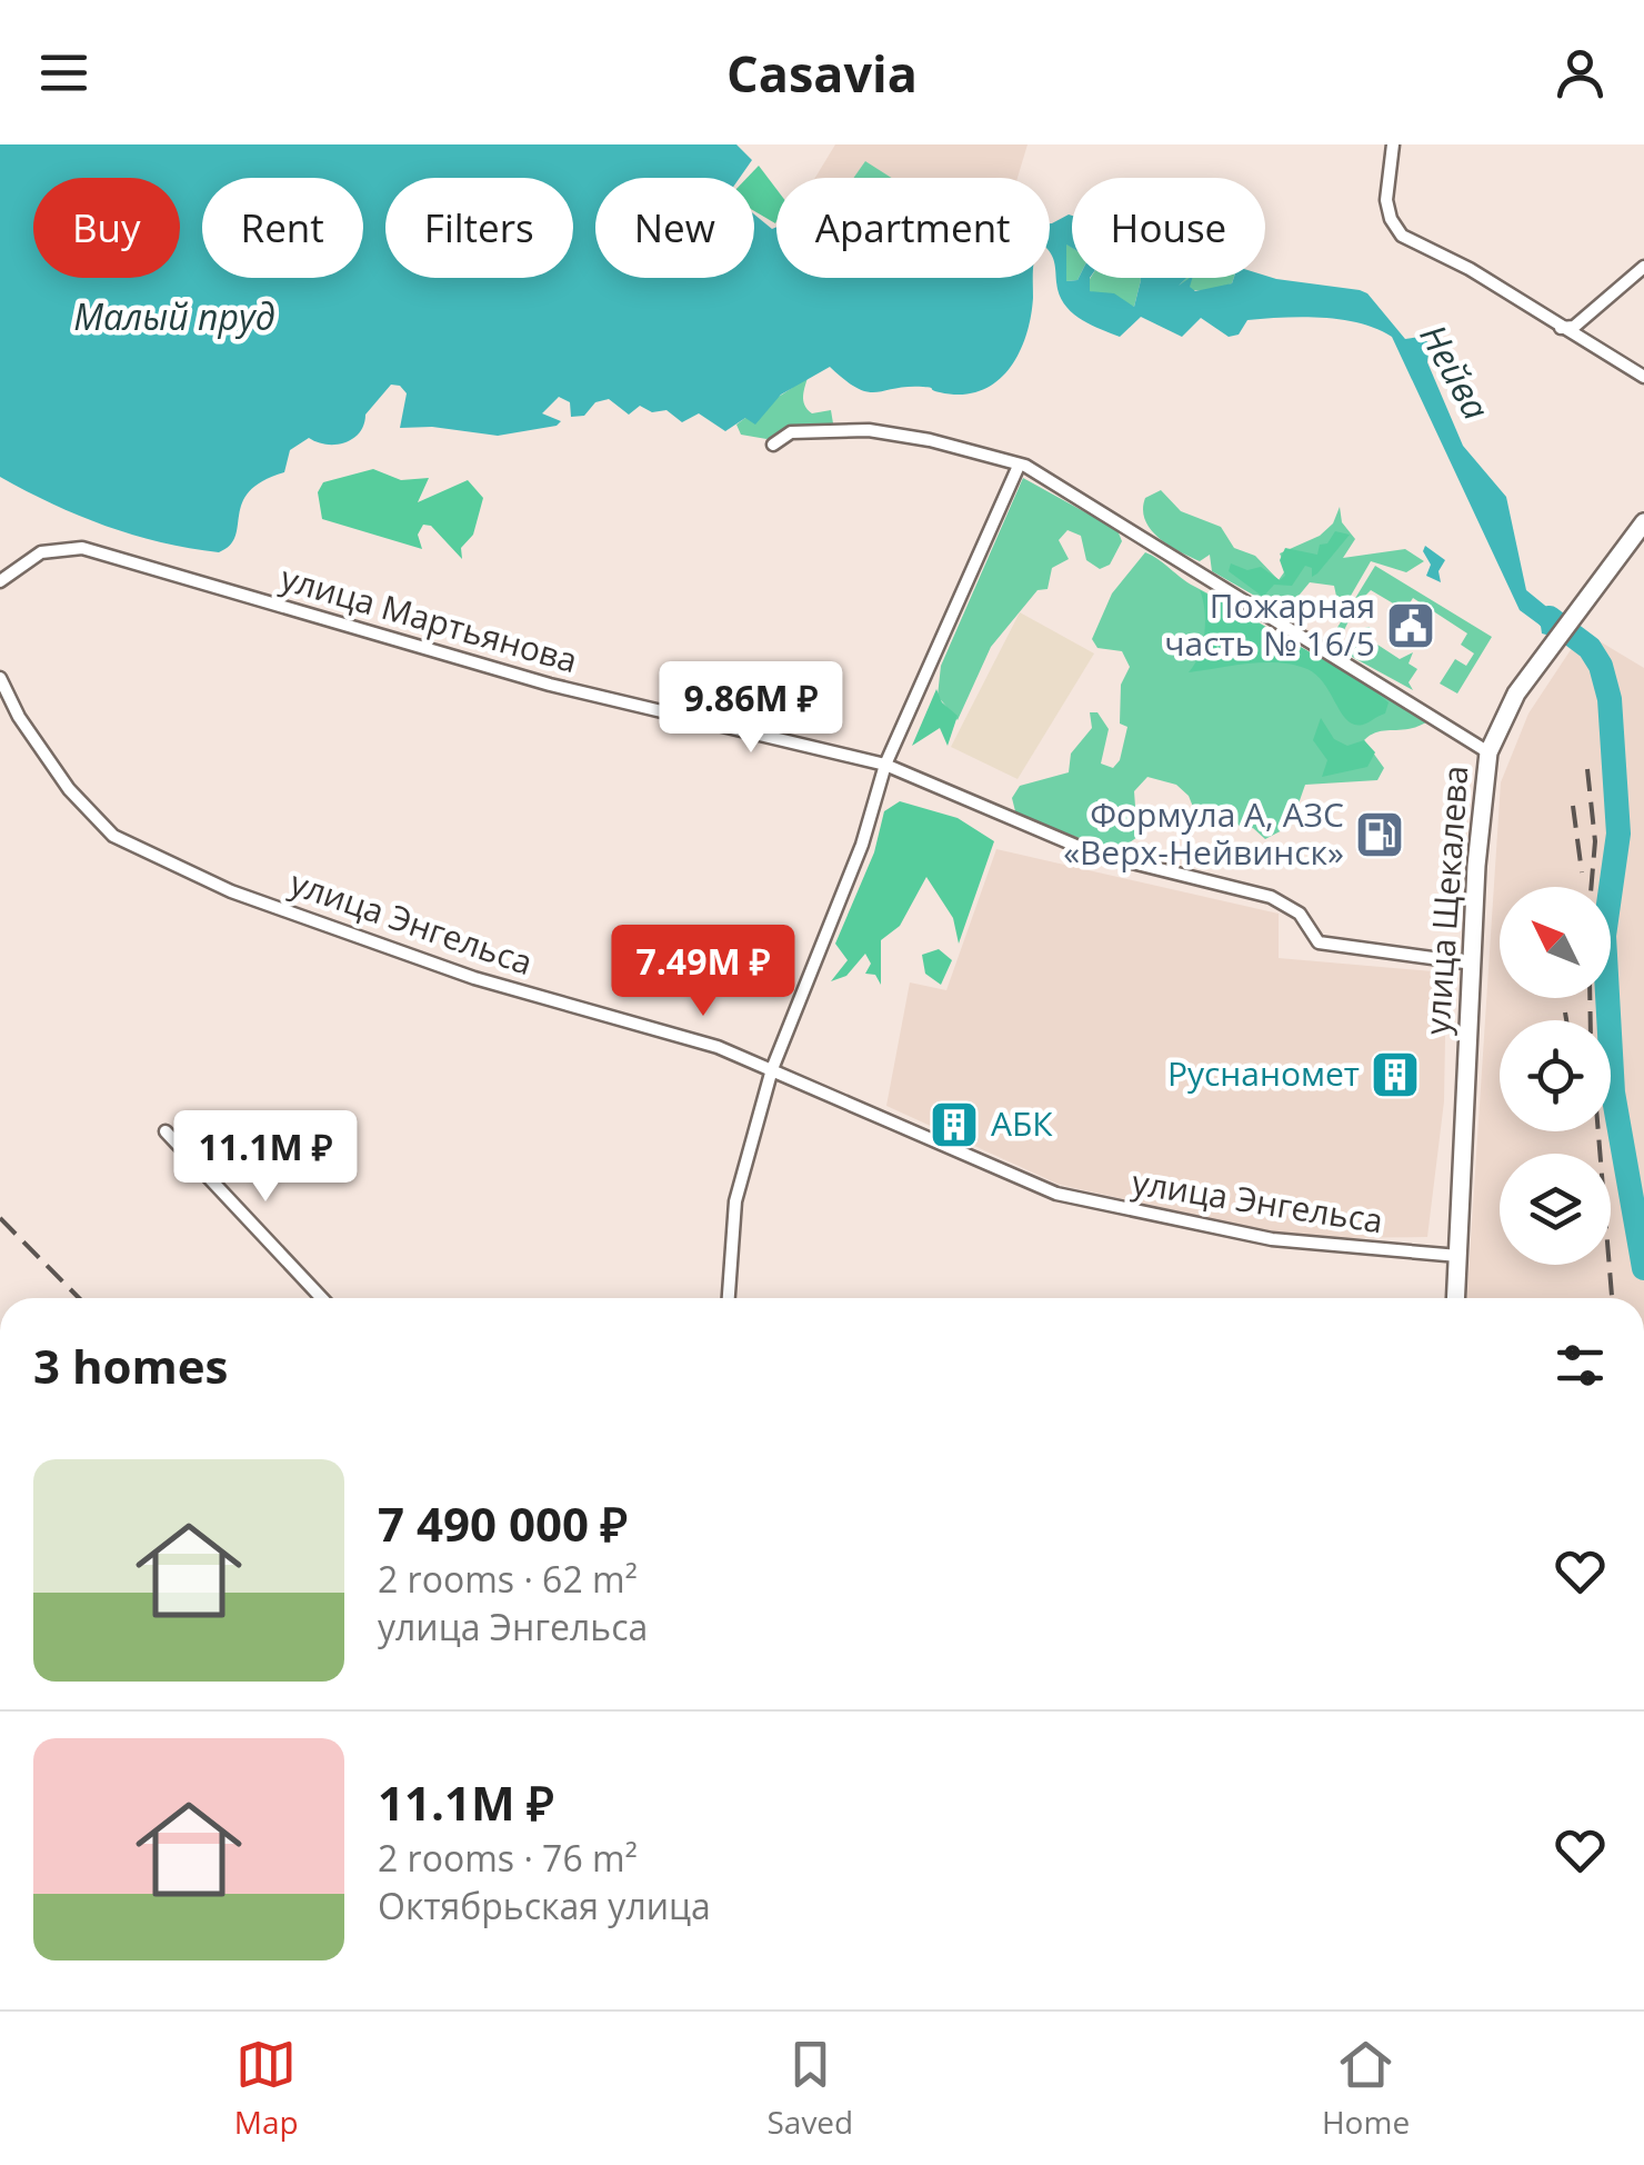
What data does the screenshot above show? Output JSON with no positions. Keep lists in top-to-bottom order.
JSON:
{
  "streets": {
    "main road": ["улица Щекалева"],
    "street": ["улица Мартьянова", "улица Энгельса"]
  },
  "crossings": [
    ["улица Мартьянова", "улица Щекалева"],
    ["улица Щекалева", "улица Энгельса"]
  ],
  "water": ["Малый пруд", "Нейва"],
  "places": {
    "public building": ["Пожарная часть № 16/5"],
    "fuel station": ["Формула А, АЗС «Верх-Нейвинск»"],
    "building": ["Руснаномет", "АБК"]
  },
  "north": "top left",
  "page": {
    "header": "Casavia",
    "chip": [
      "Buy",
      "Rent",
      "Filters",
      "New",
      "Apartment",
      "House"
    ],
    "price": ["9.86M ₽", "7.49M ₽", "11.1M ₽"],
    "heading": "3 homes",
    "list": [
      {
        "name": "7 490 000 ₽",
        "note": "2 rooms · 62 m² · улица Энгельса"
      },
      {
        "name": "11.1M ₽",
        "note": "2 rooms · 76 m² · Октябрьская улица"
      }
    ],
    "tabs": ["Map", "Saved", "Home"]
  }
}
